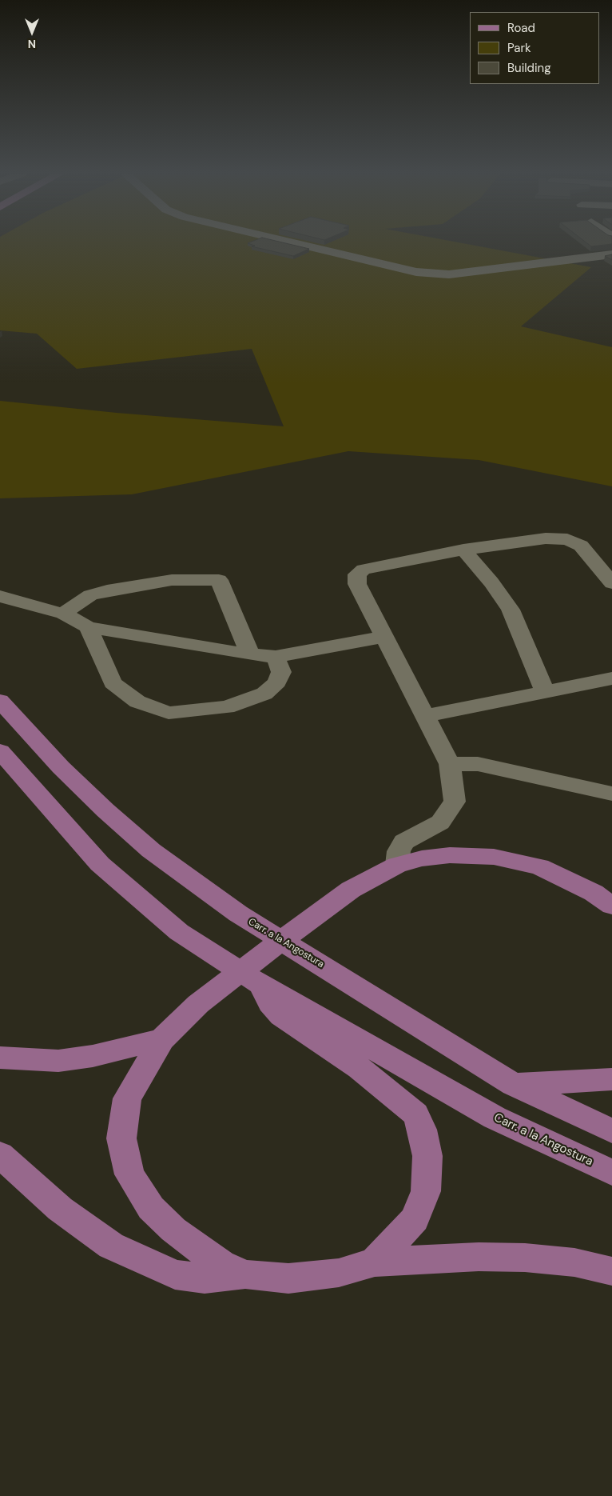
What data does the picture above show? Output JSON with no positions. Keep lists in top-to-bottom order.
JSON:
{
  "streets": {
    "main road": ["Carr. a la Angostura"]
  },
  "legend": ["Road", "Park", "Building"],
  "north": "bottom"
}
